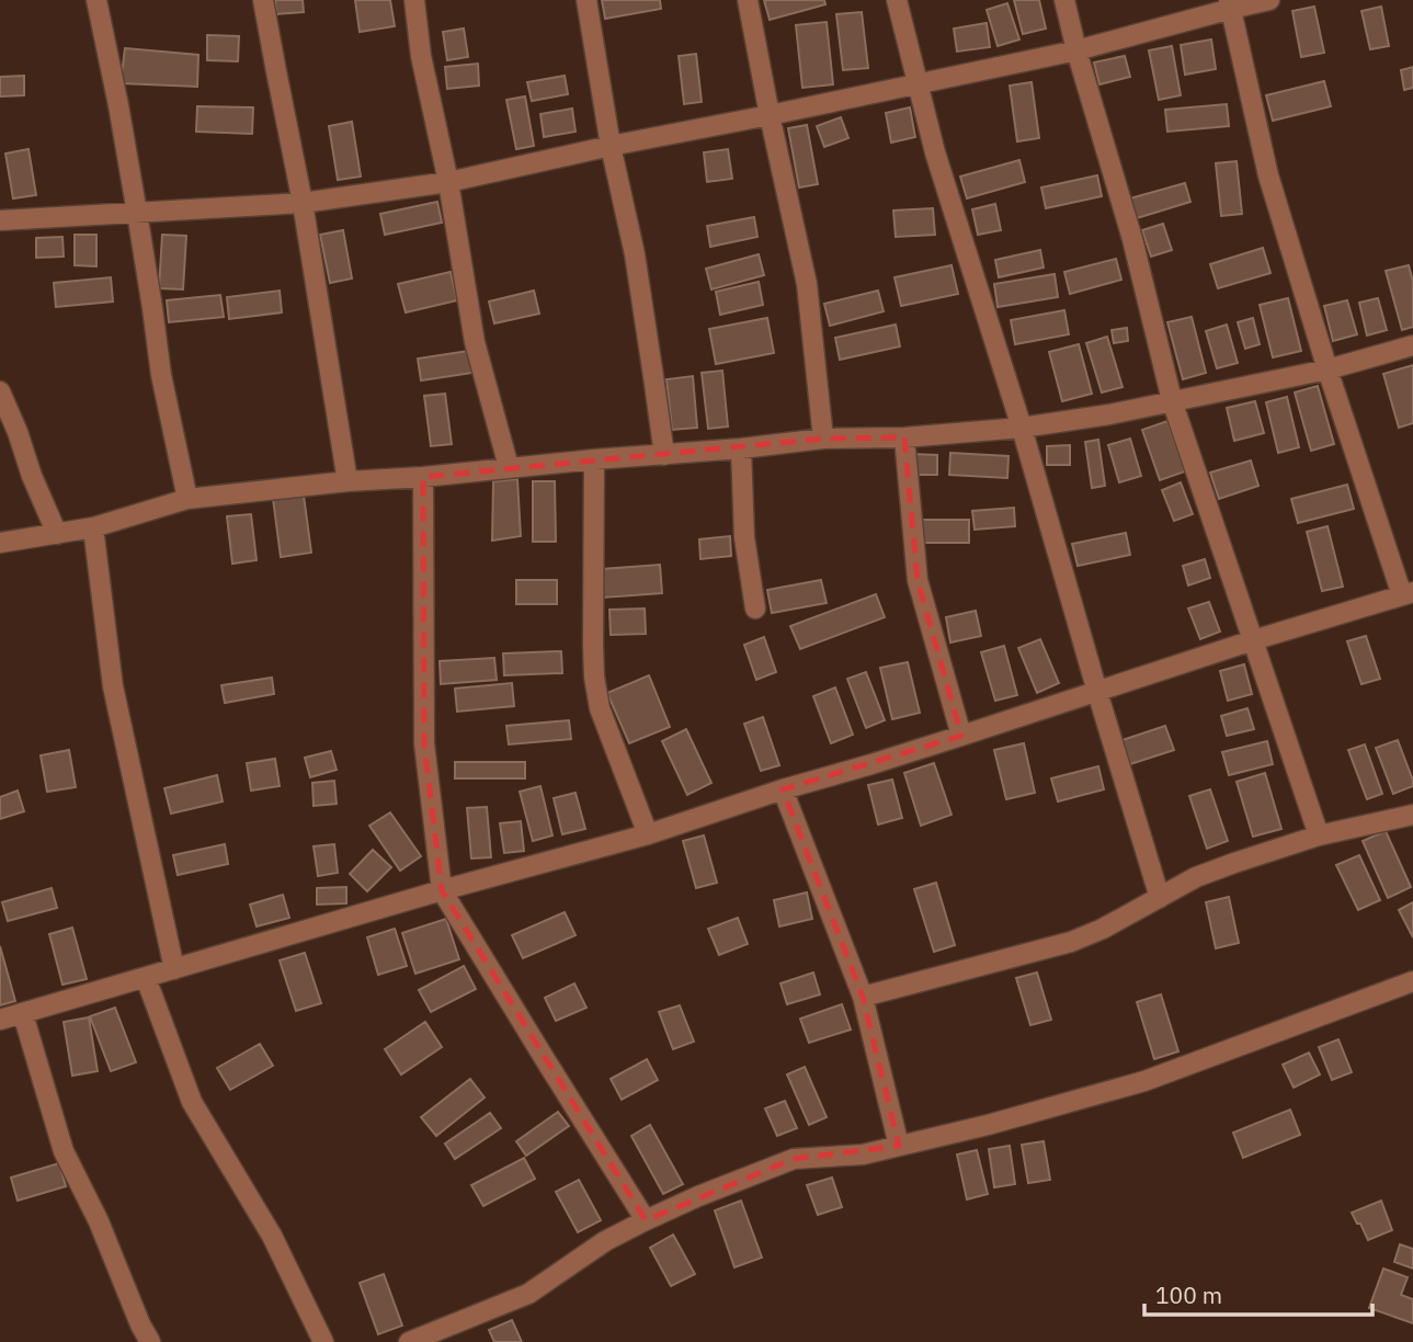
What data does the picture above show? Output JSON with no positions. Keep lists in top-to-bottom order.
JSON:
{
  "scale_bar": "100 m"
}
